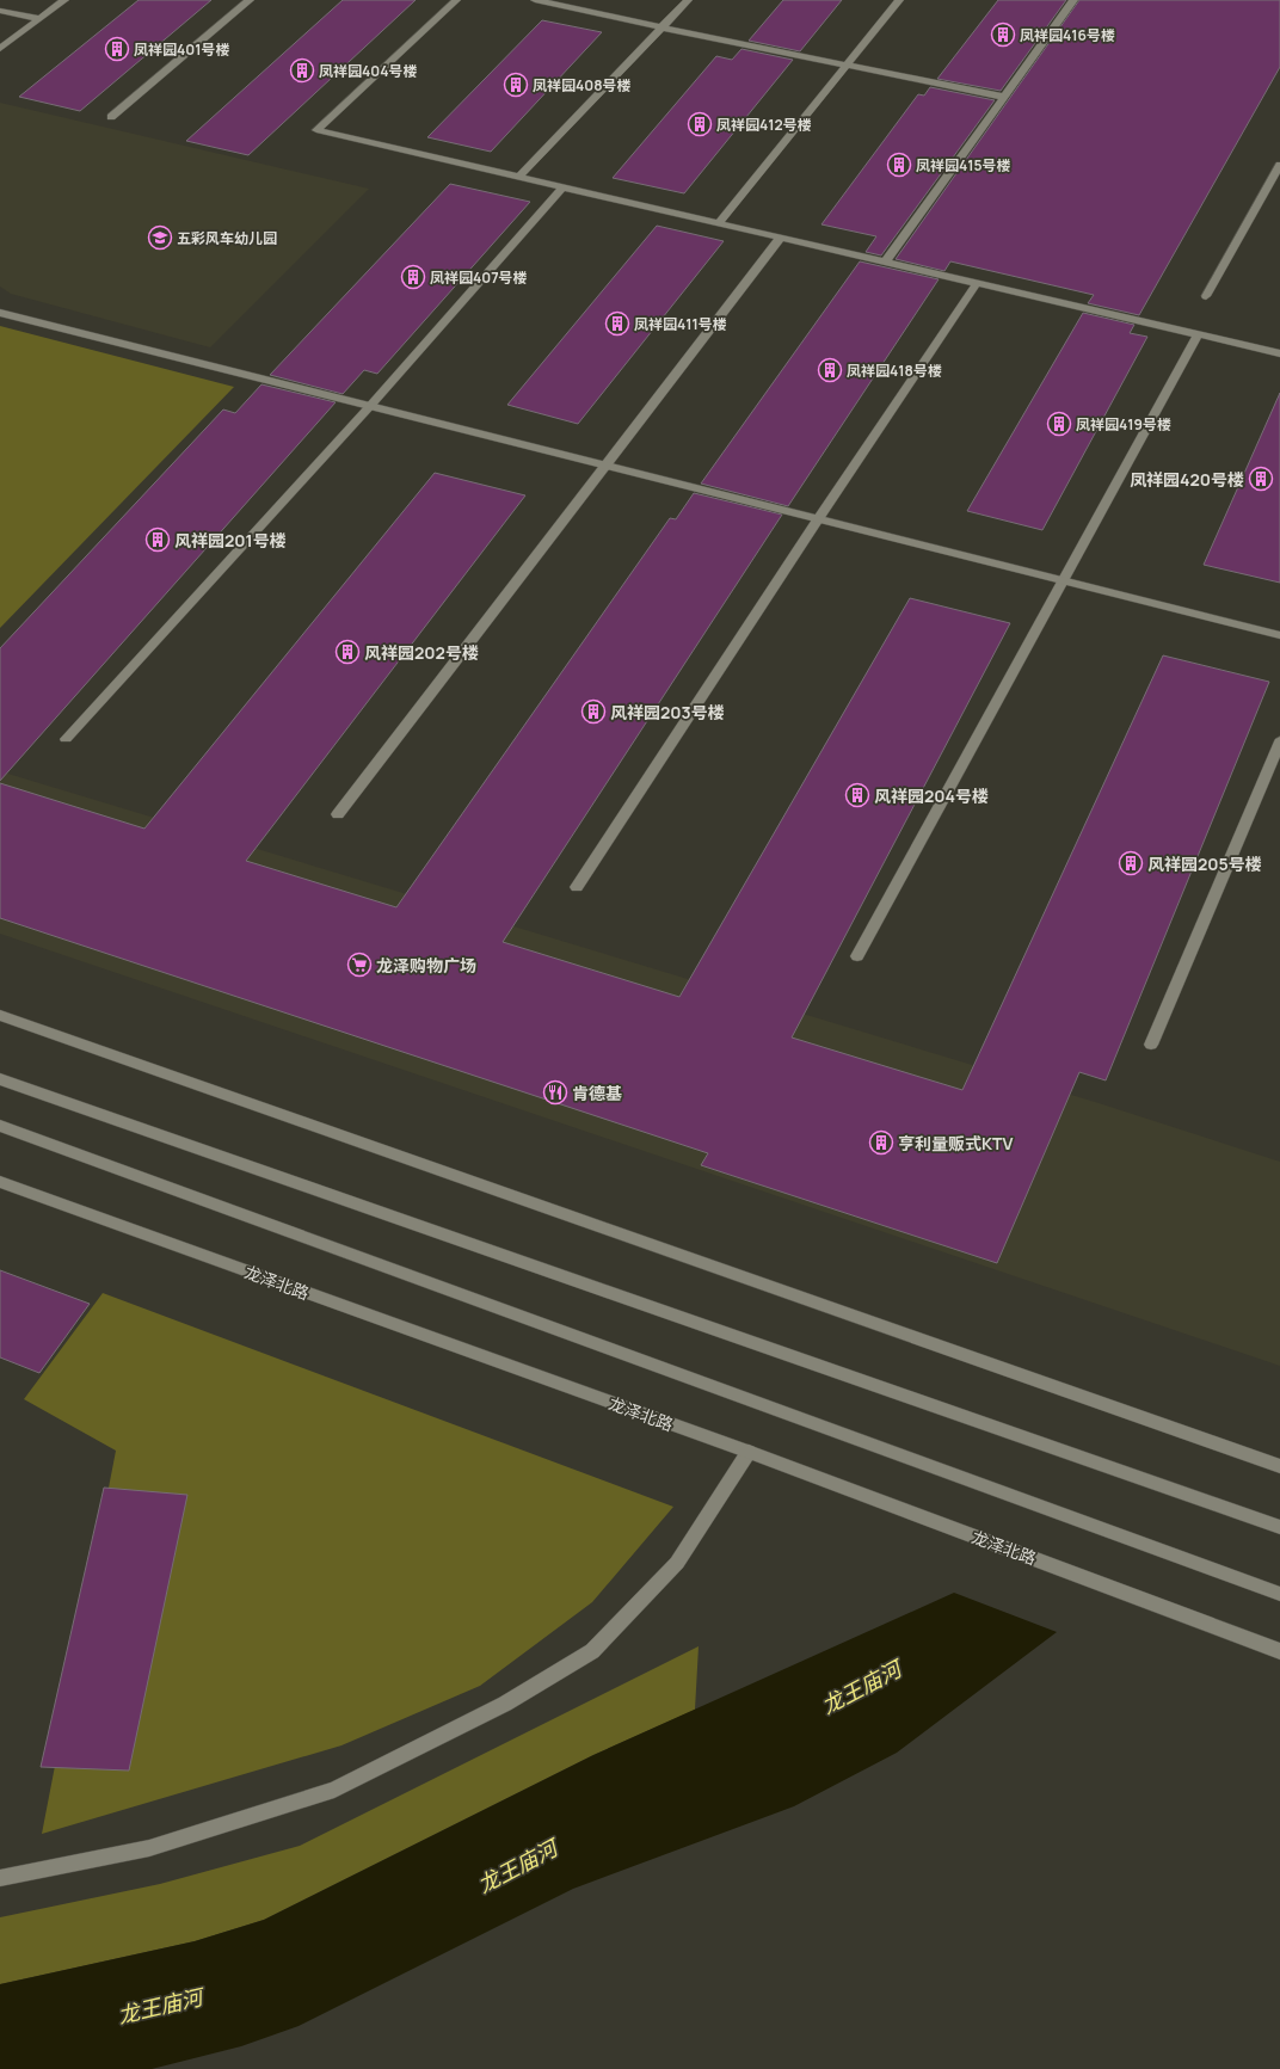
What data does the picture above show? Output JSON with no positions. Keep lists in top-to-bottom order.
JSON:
{
  "streets": {
    "street": ["龙泽北路"]
  },
  "water": ["龙王庙河"],
  "places": {
    "building": [
      "凤祥园416号楼",
      "凤祥园401号楼",
      "凤祥园404号楼",
      "凤祥园408号楼",
      "凤祥园412号楼",
      "凤祥园415号楼",
      "凤祥园407号楼",
      "凤祥园411号楼",
      "凤祥园418号楼",
      "凤祥园419号楼",
      "凤祥园420号楼",
      "风祥园201号楼",
      "风祥园202号楼",
      "风祥园203号楼",
      "风祥园204号楼",
      "风祥园205号楼",
      "亨利量贩式KTV"
    ],
    "school or university": ["五彩风车幼儿园"],
    "supermarket": ["龙泽购物广场"],
    "restaurant": ["肯德基"]
  }
}
